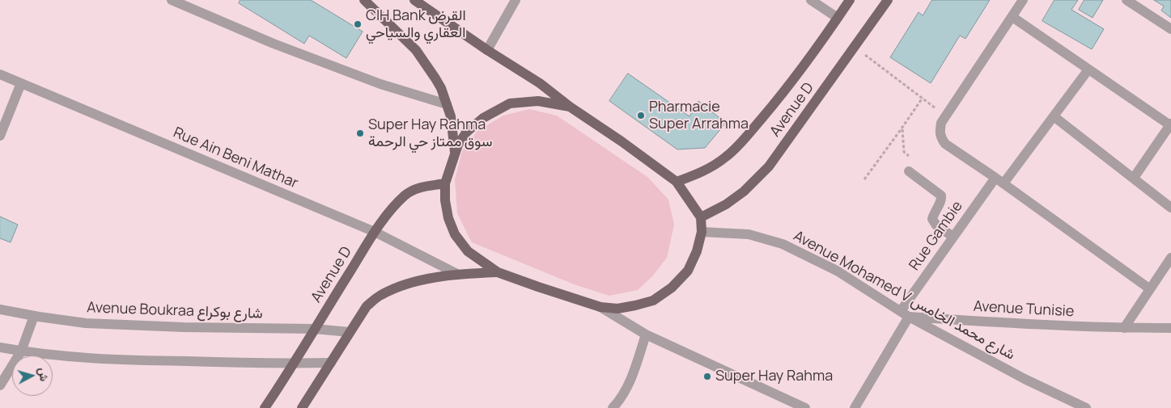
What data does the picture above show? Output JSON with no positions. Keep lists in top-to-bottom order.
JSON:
{
  "streets": {
    "main road": ["Avenue D"],
    "street": [
      "Rue Ain Beni Mathar",
      "Rue Gambie",
      "Avenue Mohamed V شارع محمد الخامس",
      "Avenue Tunisie",
      "Avenue Boukraa شارع بوكراع"
    ]
  },
  "crossings": [
    ["Avenue D", "Rue Ain Beni Mathar"],
    ["Avenue D", "Avenue Boukraa شارع بوكراع"],
    ["Rue Gambie", "Avenue Mohamed V شارع محمد الخامس"],
    ["Rue Gambie", "Avenue Tunisie"],
    ["Avenue Mohamed V شارع محمد الخامس", "Avenue Tunisie"]
  ],
  "places": [
    "CIH Bank القرض العقاري والسياحي",
    "Pharmacie Super Arrahma",
    "Super Hay Rahma سوق ممتاز حي الرحمة",
    "Super Hay Rahma"
  ],
  "north": "right"
}
